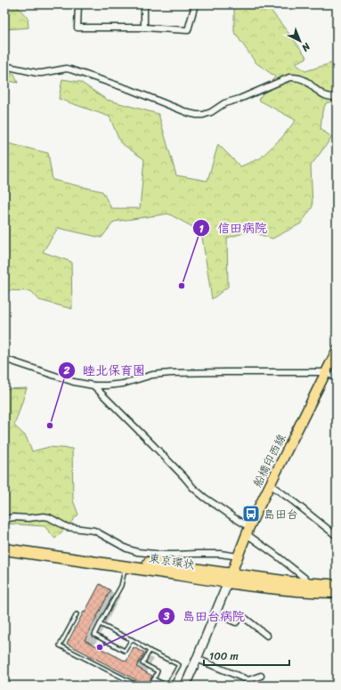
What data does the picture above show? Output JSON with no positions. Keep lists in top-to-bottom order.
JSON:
{
  "streets": {
    "highway": ["東京環状"],
    "main road": ["船橋印西線"]
  },
  "crossings": [
    ["船橋印西線", "東京環状"]
  ],
  "places": {
    "other": ["信田病院", "睦北保育園", "島田台病院"],
    "bus stop": ["島田台"]
  },
  "scale_bar": "100 m",
  "north": "bottom right"
}
